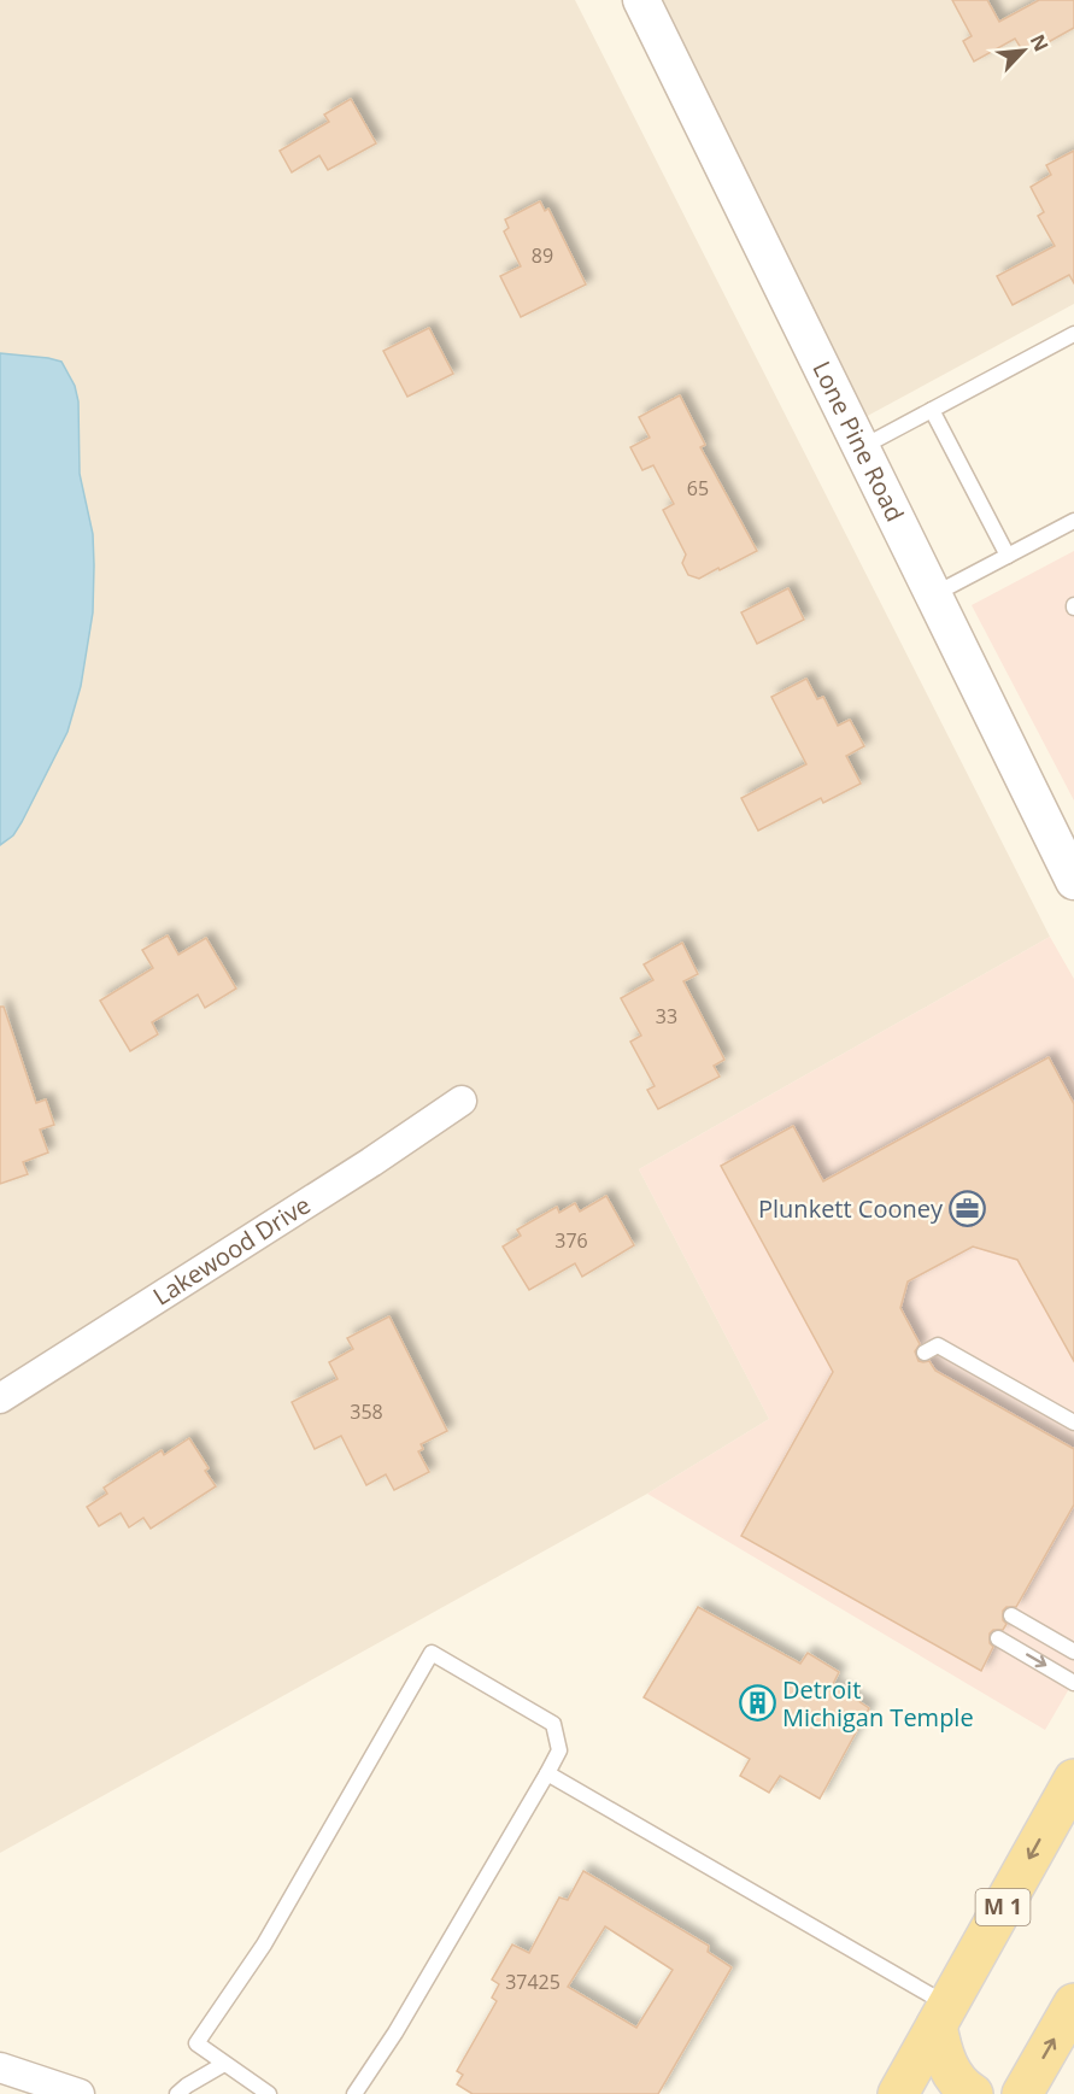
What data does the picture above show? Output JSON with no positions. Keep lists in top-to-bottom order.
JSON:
{
  "streets": {
    "main road": ["M 1"],
    "street": ["Lone Pine Road", "Lakewood Drive"]
  },
  "places": {
    "office": ["Plunkett Cooney"],
    "building": ["Detroit Michigan Temple"]
  },
  "house_numbers": [
    "89",
    "65",
    "33",
    "376",
    "358",
    "37425"
  ],
  "north": "top right"
}
